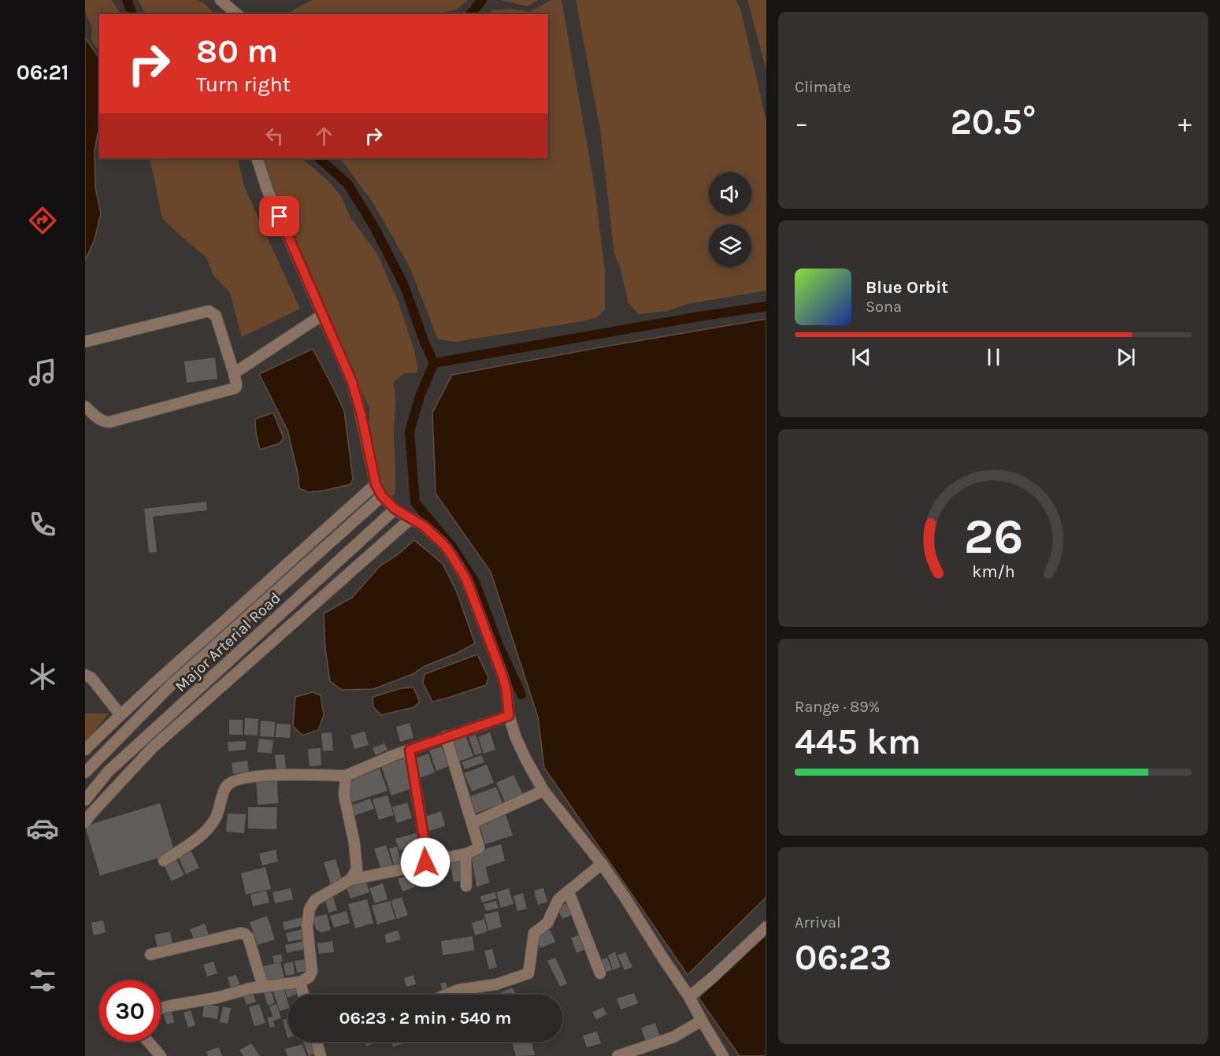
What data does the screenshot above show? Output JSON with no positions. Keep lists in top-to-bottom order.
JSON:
{
  "streets": {
    "street": ["Major Arterial Road"]
  },
  "page": {
    "tabs": "06:21",
    "tile": [
      "Climate",
      ["Range · 89%", "445 km"],
      ["Arrival", "06:23"]
    ],
    "turn": ["80 m", "Turn right"],
    "heat": ["−", "20.5°", "+"],
    "song": ["Blue Orbit", "Sona"],
    "limit": "30",
    "trip": "06:23 · 2 min · 540 m",
    "gauge": ["26", "km/h"]
  }
}
